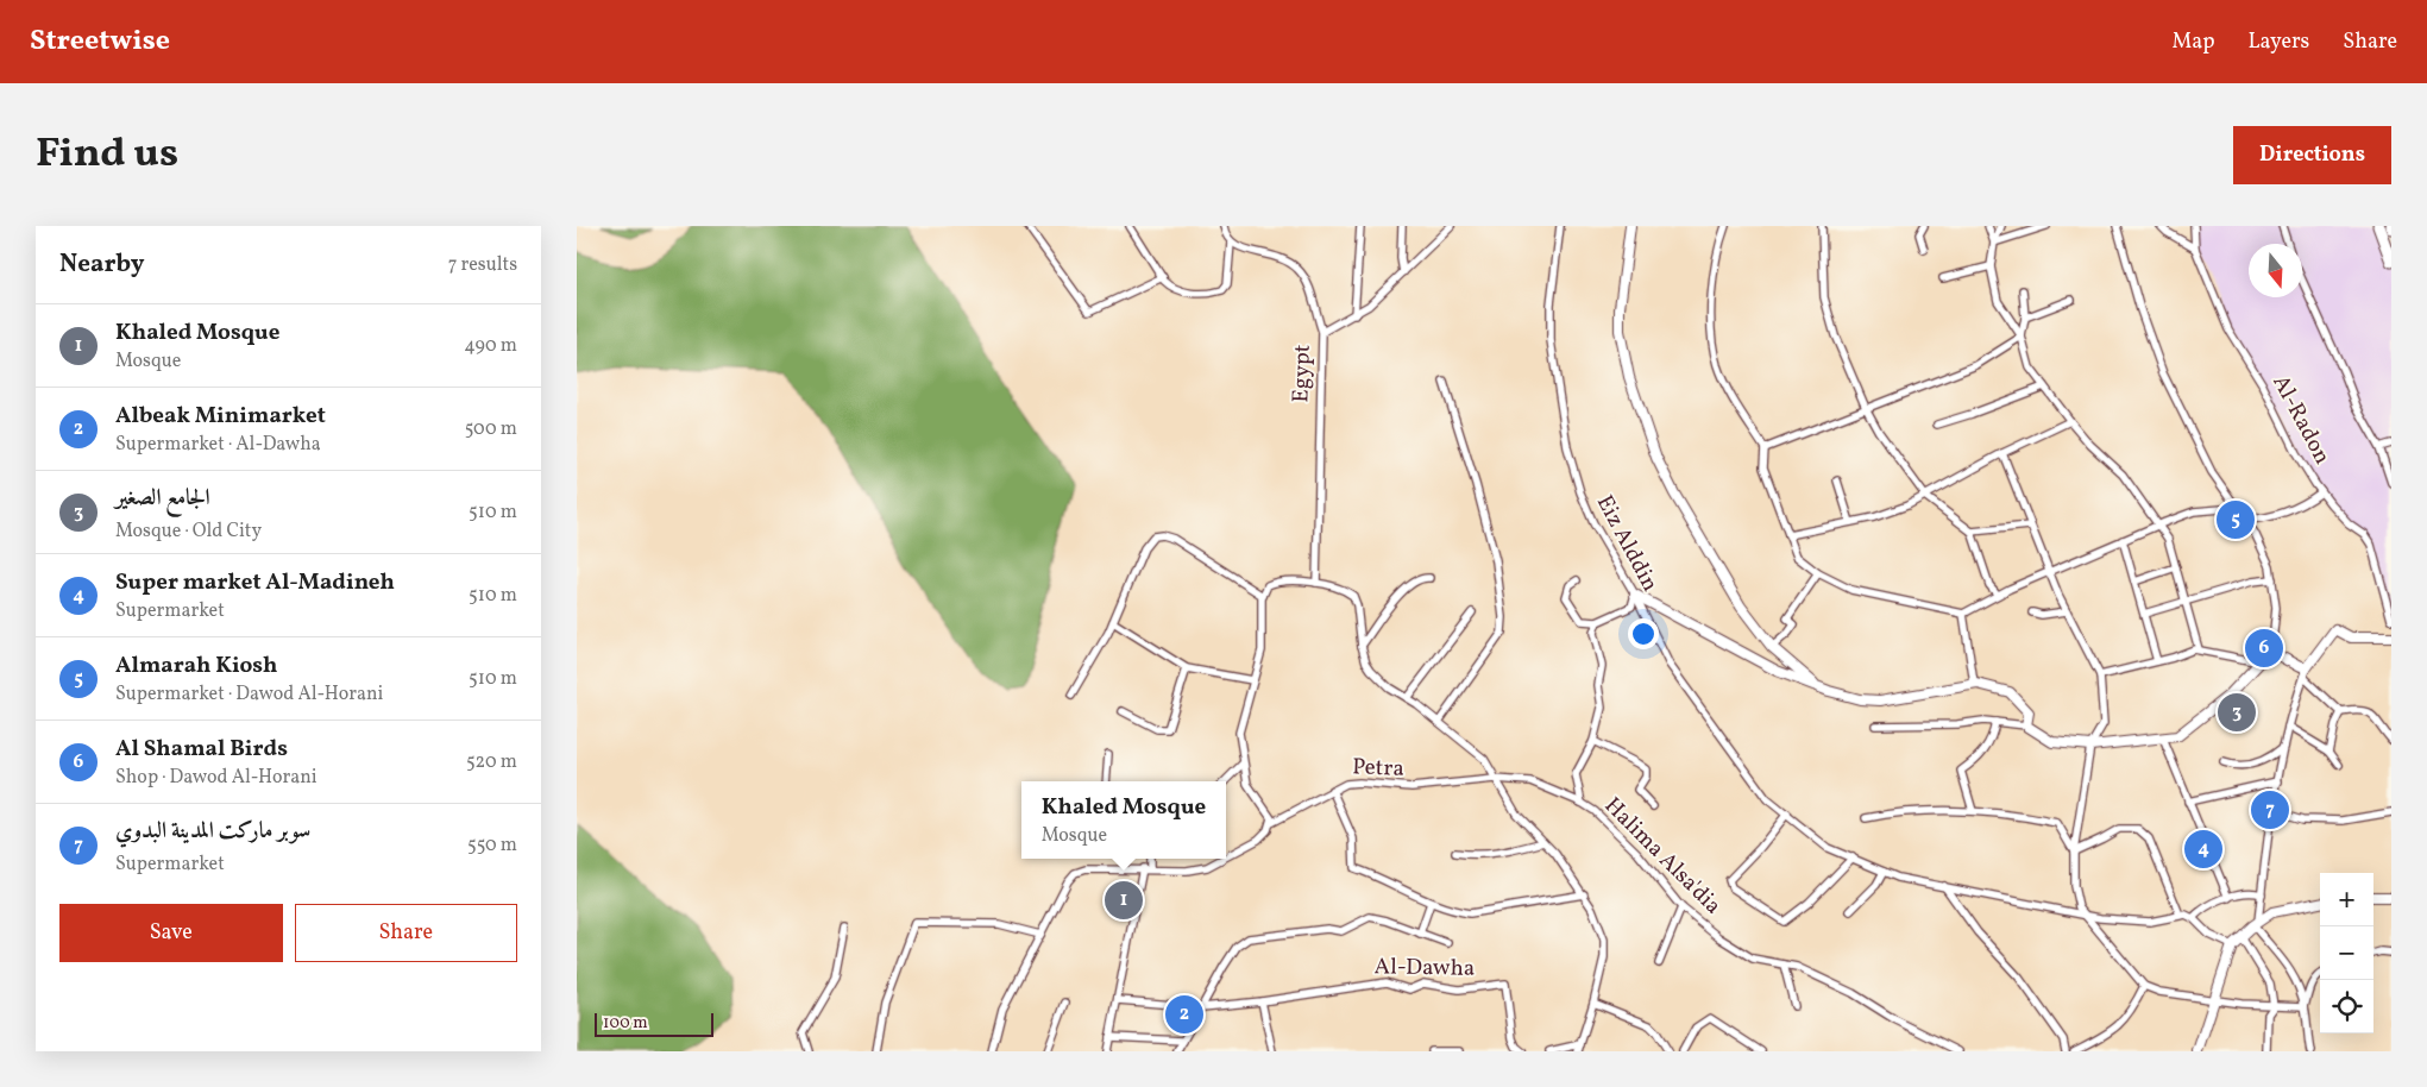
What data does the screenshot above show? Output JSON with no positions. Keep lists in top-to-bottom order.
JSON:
{
  "streets": {
    "street": [
      "Egypt",
      "Al-Radon",
      "Eiz Alddin",
      "Petra",
      "Halima Alsa'dia",
      "Al-Dawha"
    ]
  },
  "crossings": [
    ["Petra", "Halima Alsa'dia"]
  ],
  "scale_bar": "100 m",
  "north": "bottom",
  "page": {
    "header": "Streetwise",
    "nav": ["Map", "Layers", "Share"],
    "title": "Find us",
    "buttons": [
      "Directions",
      ["Save", "Share"]
    ],
    "heading": ["Nearby", "7 results"],
    "list": [
      {
        "mark": "1",
        "name": "Khaled Mosque",
        "note": "Mosque",
        "value": "490 m"
      },
      {
        "mark": "2",
        "name": "Albeak Minimarket",
        "note": "Supermarket · Al-Dawha",
        "value": "500 m"
      },
      {
        "mark": "3",
        "name": "الجامع الصغير",
        "note": "Mosque · Old City",
        "value": "510 m"
      },
      {
        "mark": "4",
        "name": "Super market Al-Madineh",
        "note": "Supermarket",
        "value": "510 m"
      },
      {
        "mark": "5",
        "name": "Almarah Kiosh",
        "note": "Supermarket · Dawod Al-Horani",
        "value": "510 m"
      },
      {
        "mark": "6",
        "name": "Al Shamal Birds",
        "note": "Shop · Dawod Al-Horani",
        "value": "520 m"
      },
      {
        "mark": "7",
        "name": "سوبر ماركت المدينة البدوي",
        "note": "Supermarket",
        "value": "550 m"
      }
    ],
    "pins": [
      "5",
      "6",
      "3",
      "7",
      "4",
      "1",
      "2"
    ],
    "popup": ["Khaled Mosque", "Mosque"],
    "map_buttons": ["+", "−"],
    "scale": "100 m"
  }
}
